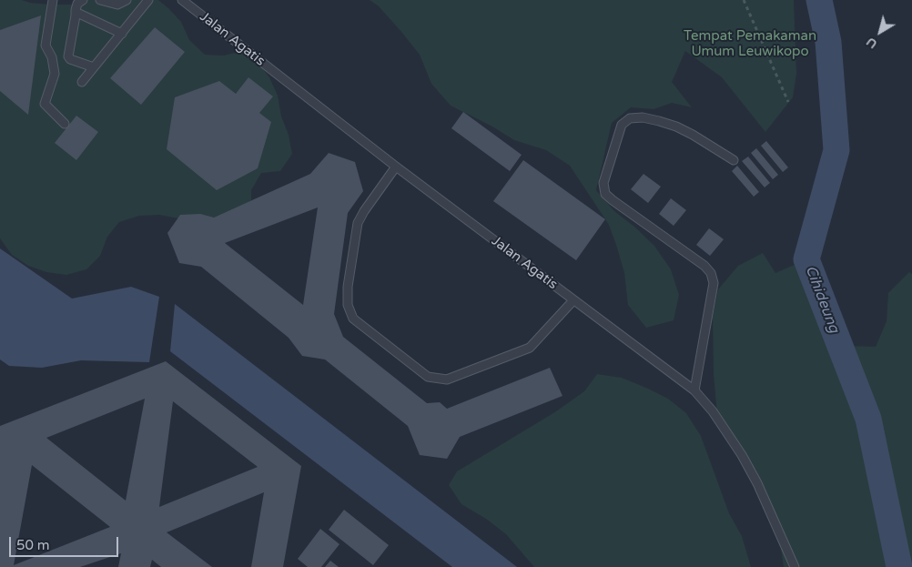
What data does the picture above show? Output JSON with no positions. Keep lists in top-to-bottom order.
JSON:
{
  "streets": {
    "lane": ["Jalan Agatis"]
  },
  "water": ["Cihideung"],
  "parks": ["Tempat Pemakaman Umum Leuwikopo"],
  "scale_bar": "50 m",
  "north": "bottom left"
}
